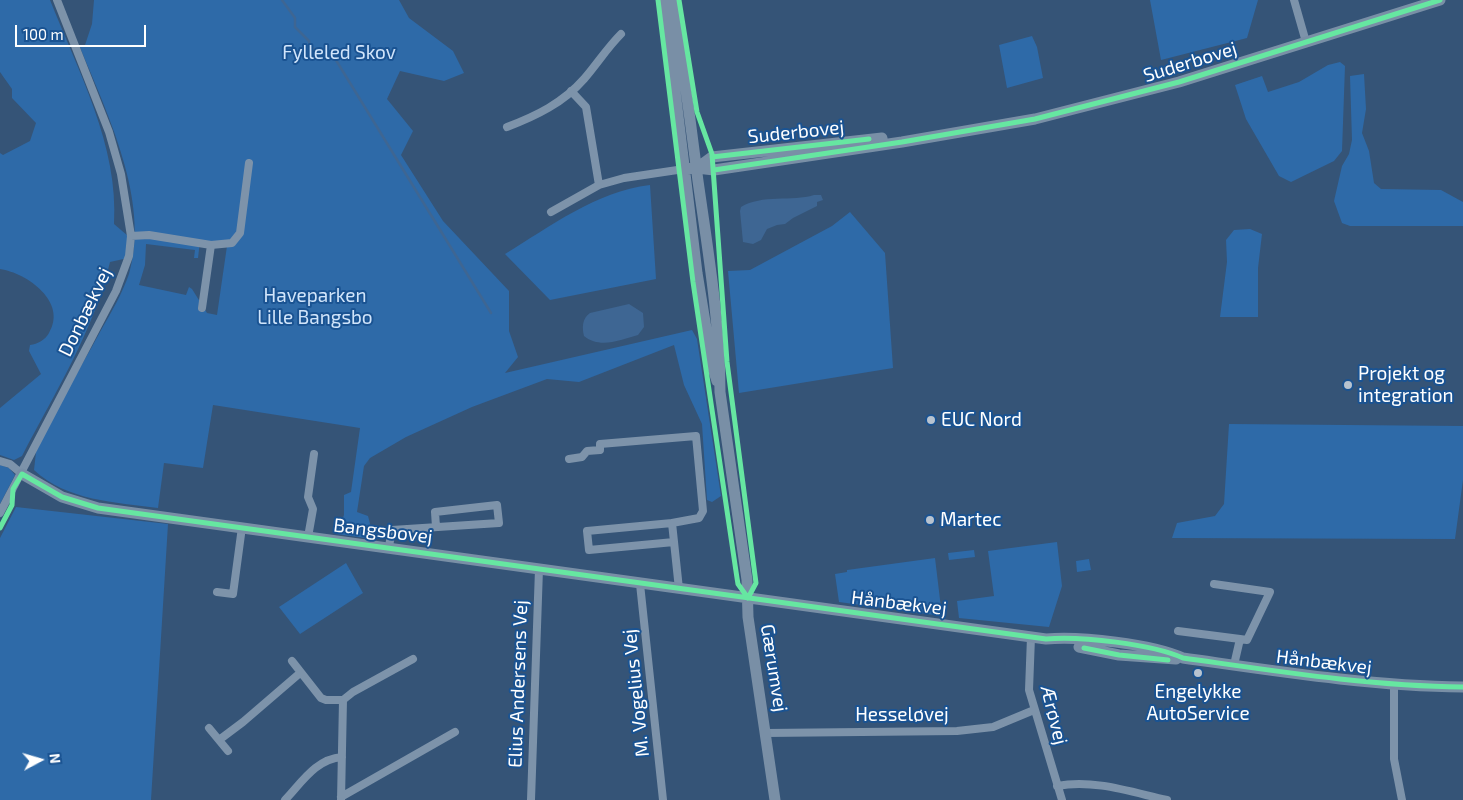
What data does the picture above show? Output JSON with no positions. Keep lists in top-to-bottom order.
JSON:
{
  "streets": {
    "street": [
      "Suderbovej",
      "Donbækvej",
      "Bangsbovej",
      "Hånbækvej",
      "Gærumvej",
      "Elius Andersens Vej",
      "M. Vogelius Vej",
      "Hesseløvej",
      "Ærøvej"
    ]
  },
  "crossings": [
    ["Suderbovej", "Gærumvej"],
    ["Donbækvej", "Bangsbovej"],
    ["Bangsbovej", "Hånbækvej"],
    ["Bangsbovej", "Gærumvej"],
    ["Bangsbovej", "Elius Andersens Vej"],
    ["Bangsbovej", "M. Vogelius Vej"],
    ["Hånbækvej", "Gærumvej"],
    ["Hånbækvej", "Ærøvej"],
    ["Gærumvej", "Hesseløvej"],
    ["Hesseløvej", "Ærøvej"]
  ],
  "parks": ["Fylleled Skov", "Haveparken Lille Bangsbo"],
  "places": [
    "Projekt og integration",
    "EUC Nord",
    "Martec",
    "Engelykke AutoService"
  ],
  "scale_bar": "100 m",
  "north": "right"
}
